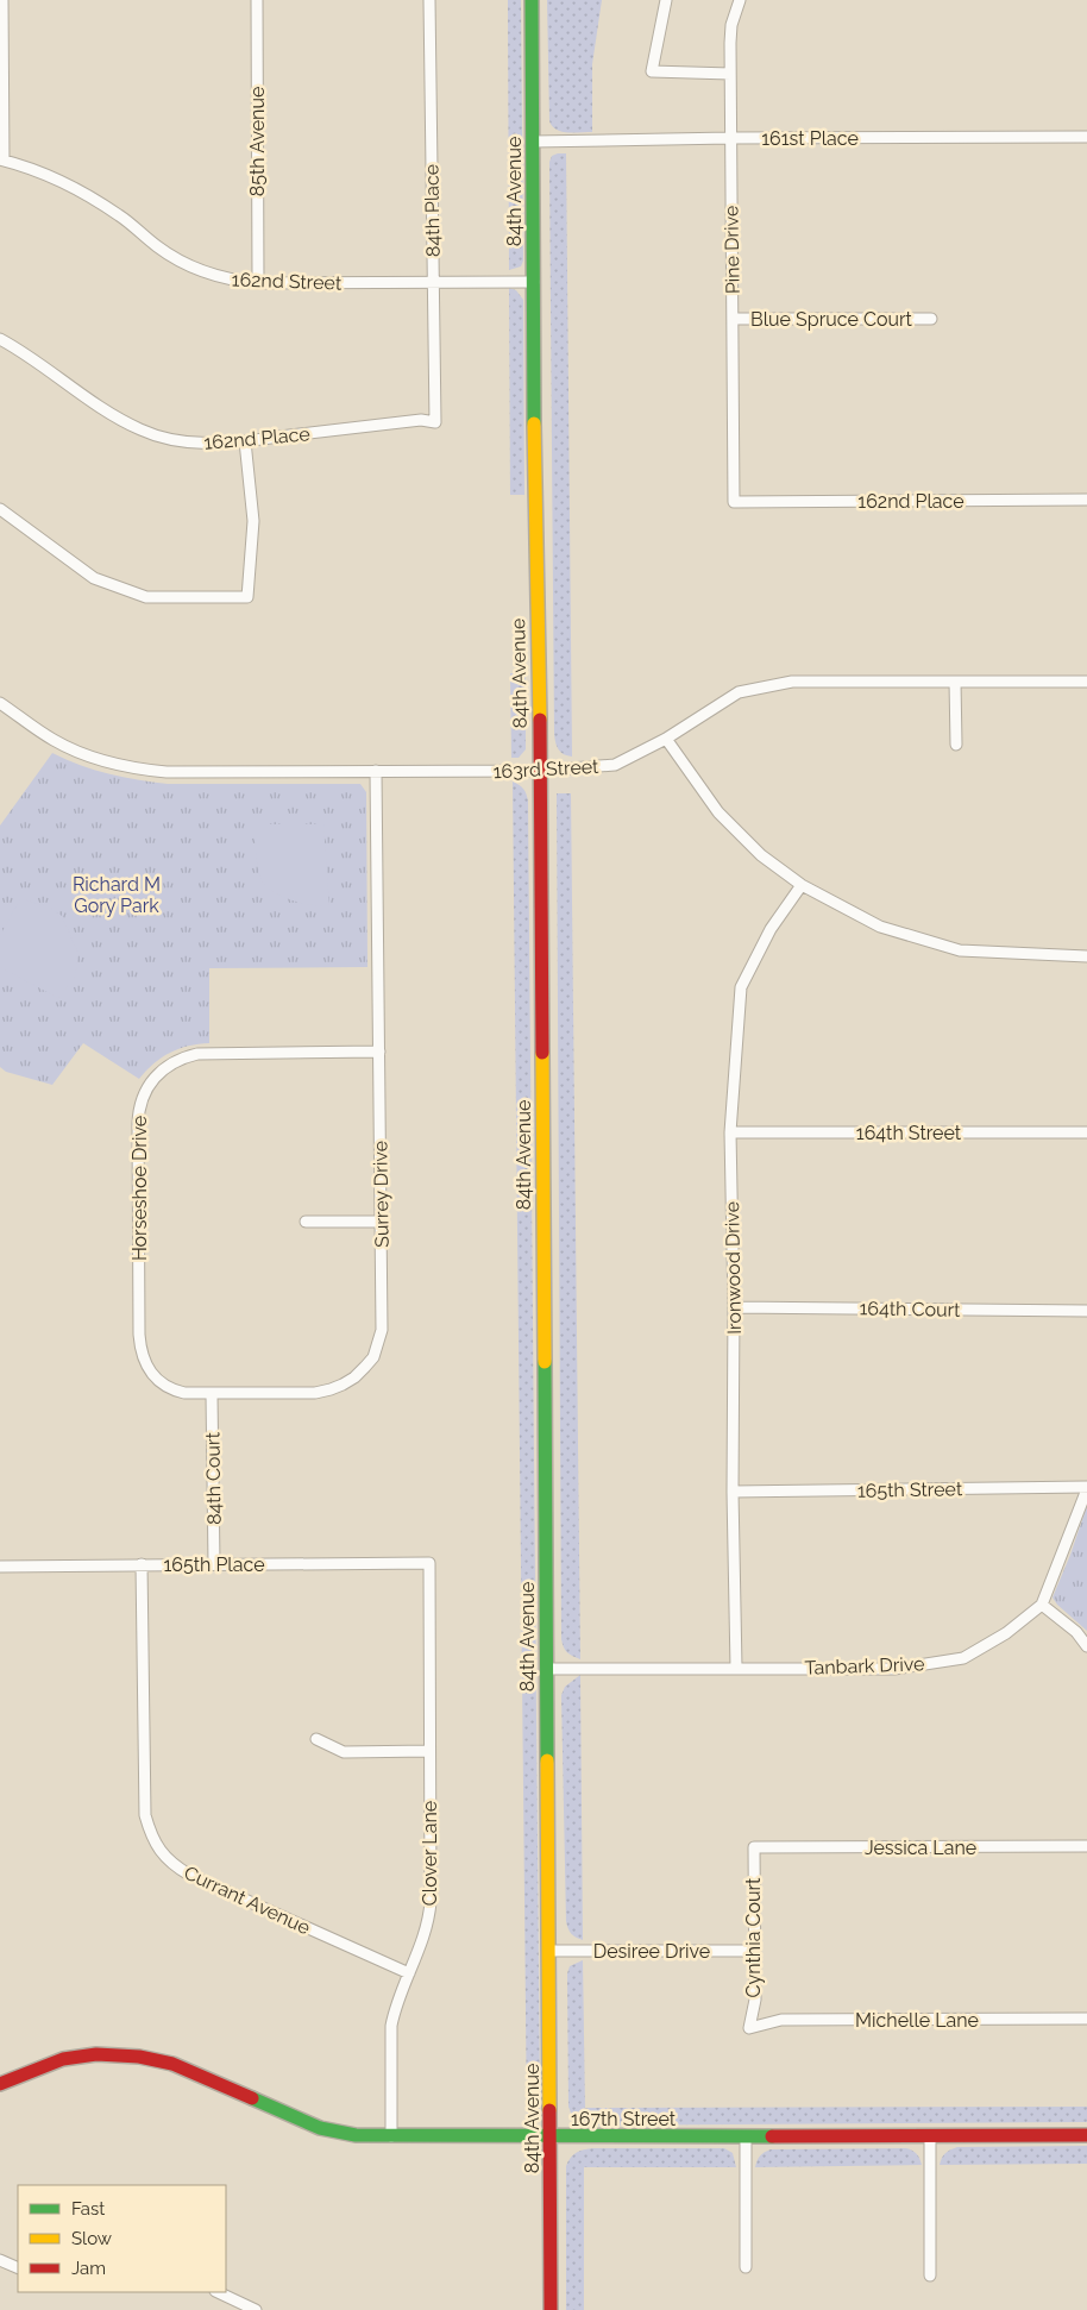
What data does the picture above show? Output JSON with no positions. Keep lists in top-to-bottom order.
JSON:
{
  "streets": {
    "street": [
      "161st Place",
      "85th Avenue",
      "84th Avenue",
      "84th Place",
      "Pine Drive",
      "162nd Street",
      "Blue Spruce Court",
      "162nd Place",
      "163rd Street",
      "164th Street",
      "Horseshoe Drive",
      "Surrey Drive",
      "Ironwood Drive",
      "164th Court",
      "84th Court",
      "165th Street",
      "165th Place",
      "Tanbark Drive",
      "Jessica Lane",
      "Clover Lane",
      "Currant Avenue",
      "Cynthia Court",
      "Desiree Drive",
      "Michelle Lane",
      "167th Street"
    ]
  },
  "crossings": [
    ["161st Place", "84th Avenue"],
    ["161st Place", "Pine Drive"],
    ["85th Avenue", "162nd Street"],
    ["84th Avenue", "162nd Street"],
    ["84th Avenue", "163rd Street"],
    ["84th Avenue", "Tanbark Drive"],
    ["84th Avenue", "Desiree Drive"],
    ["84th Avenue", "167th Street"],
    ["84th Place", "162nd Street"],
    ["84th Place", "162nd Place"],
    ["Pine Drive", "Blue Spruce Court"],
    ["Pine Drive", "162nd Place"],
    ["163rd Street", "Surrey Drive"],
    ["164th Street", "Ironwood Drive"],
    ["Horseshoe Drive", "Surrey Drive"],
    ["Surrey Drive", "84th Court"],
    ["Ironwood Drive", "164th Court"],
    ["Ironwood Drive", "165th Street"],
    ["Ironwood Drive", "Tanbark Drive"],
    ["84th Court", "165th Place"],
    ["165th Street", "Tanbark Drive"],
    ["165th Place", "Clover Lane"],
    ["165th Place", "Currant Avenue"],
    ["Jessica Lane", "Cynthia Court"],
    ["Clover Lane", "Currant Avenue"],
    ["Clover Lane", "167th Street"],
    ["Cynthia Court", "Desiree Drive"],
    ["Cynthia Court", "Michelle Lane"]
  ],
  "parks": ["Richard M Gory Park"],
  "legend": ["Fast", "Slow", "Jam"]
}
